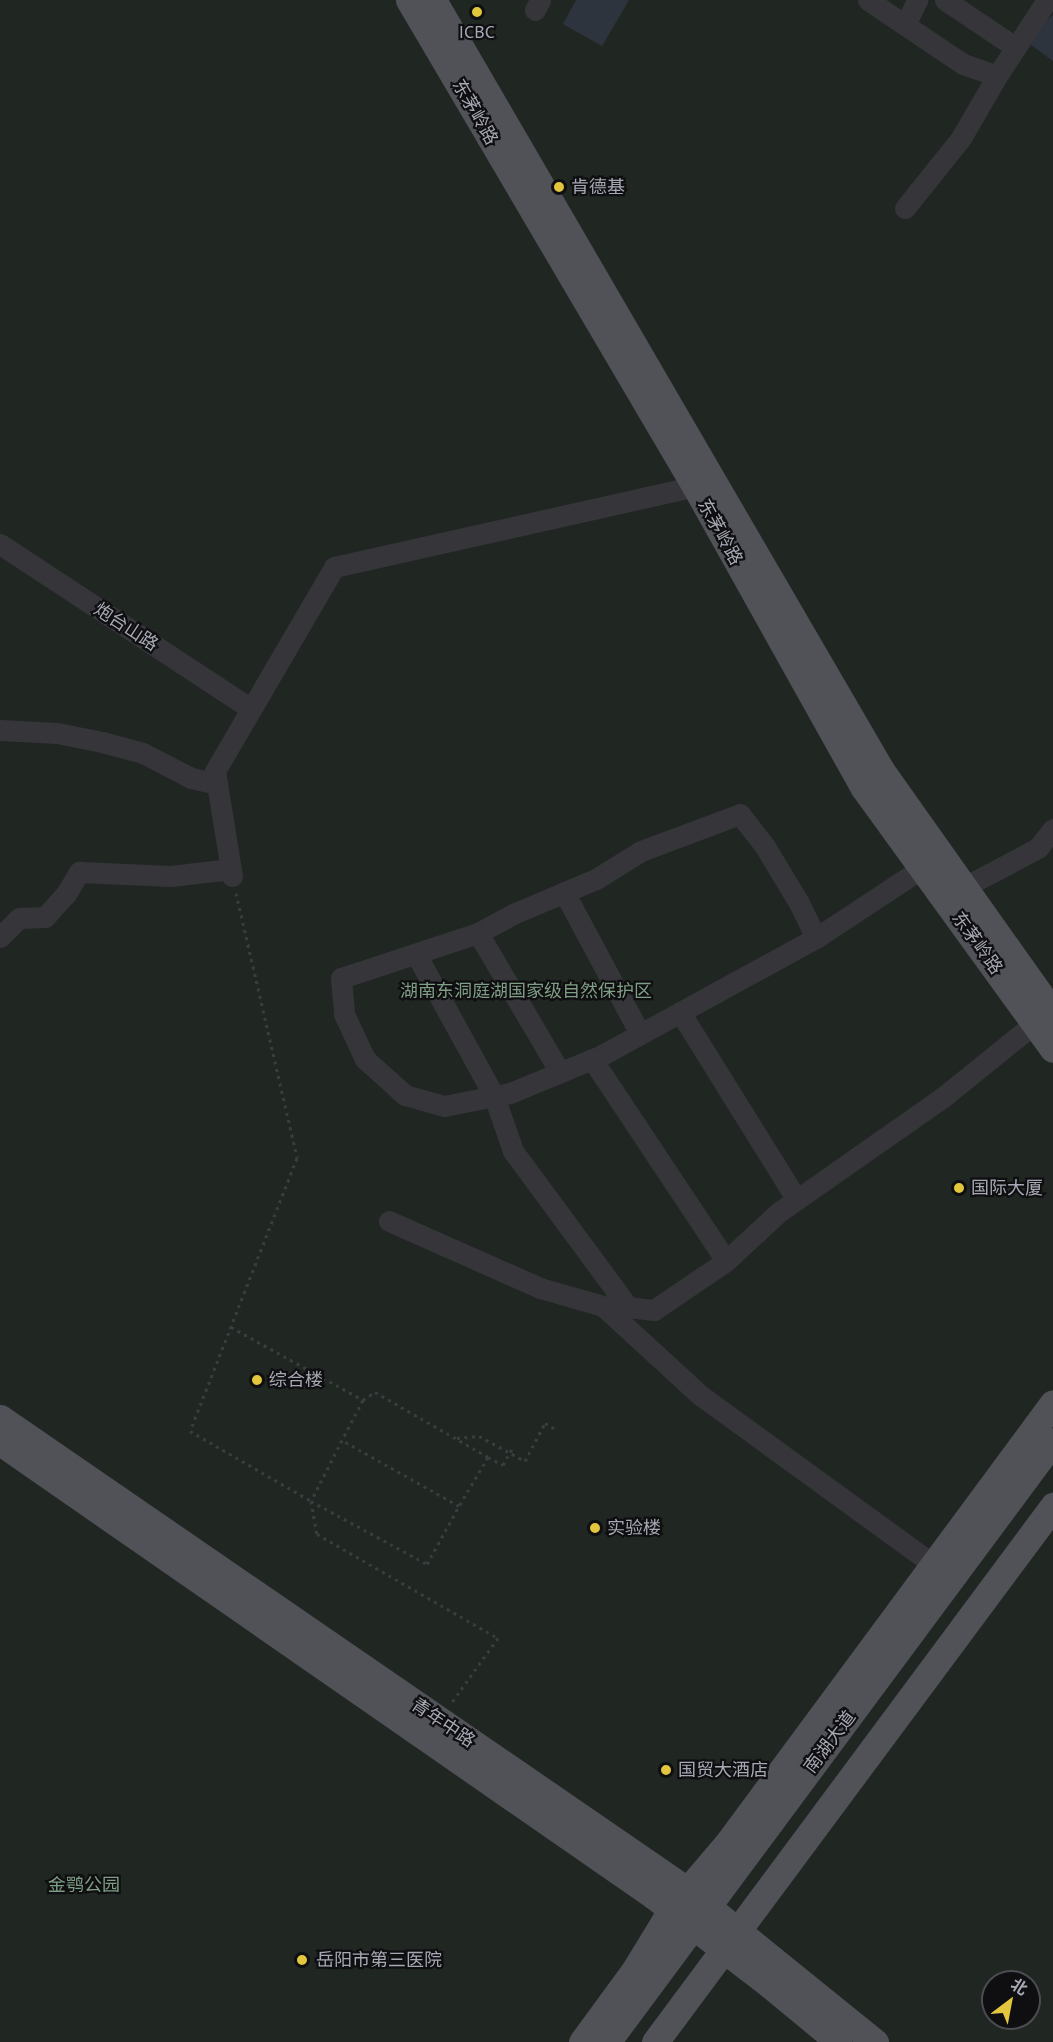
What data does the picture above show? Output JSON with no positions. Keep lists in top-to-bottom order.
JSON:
{
  "streets": {
    "main road": ["东茅岭路", "青年中路", "南湖大道"],
    "street": ["炮台山路"]
  },
  "crossings": [
    ["青年中路", "南湖大道"]
  ],
  "parks": ["湖南东洞庭湖国家级自然保护区", "金鹗公园"],
  "places": [
    "ICBC",
    "肯德基",
    "国际大厦",
    "综合楼",
    "实验楼",
    "国贸大酒店",
    "岳阳市第三医院"
  ],
  "north": "top right"
}
